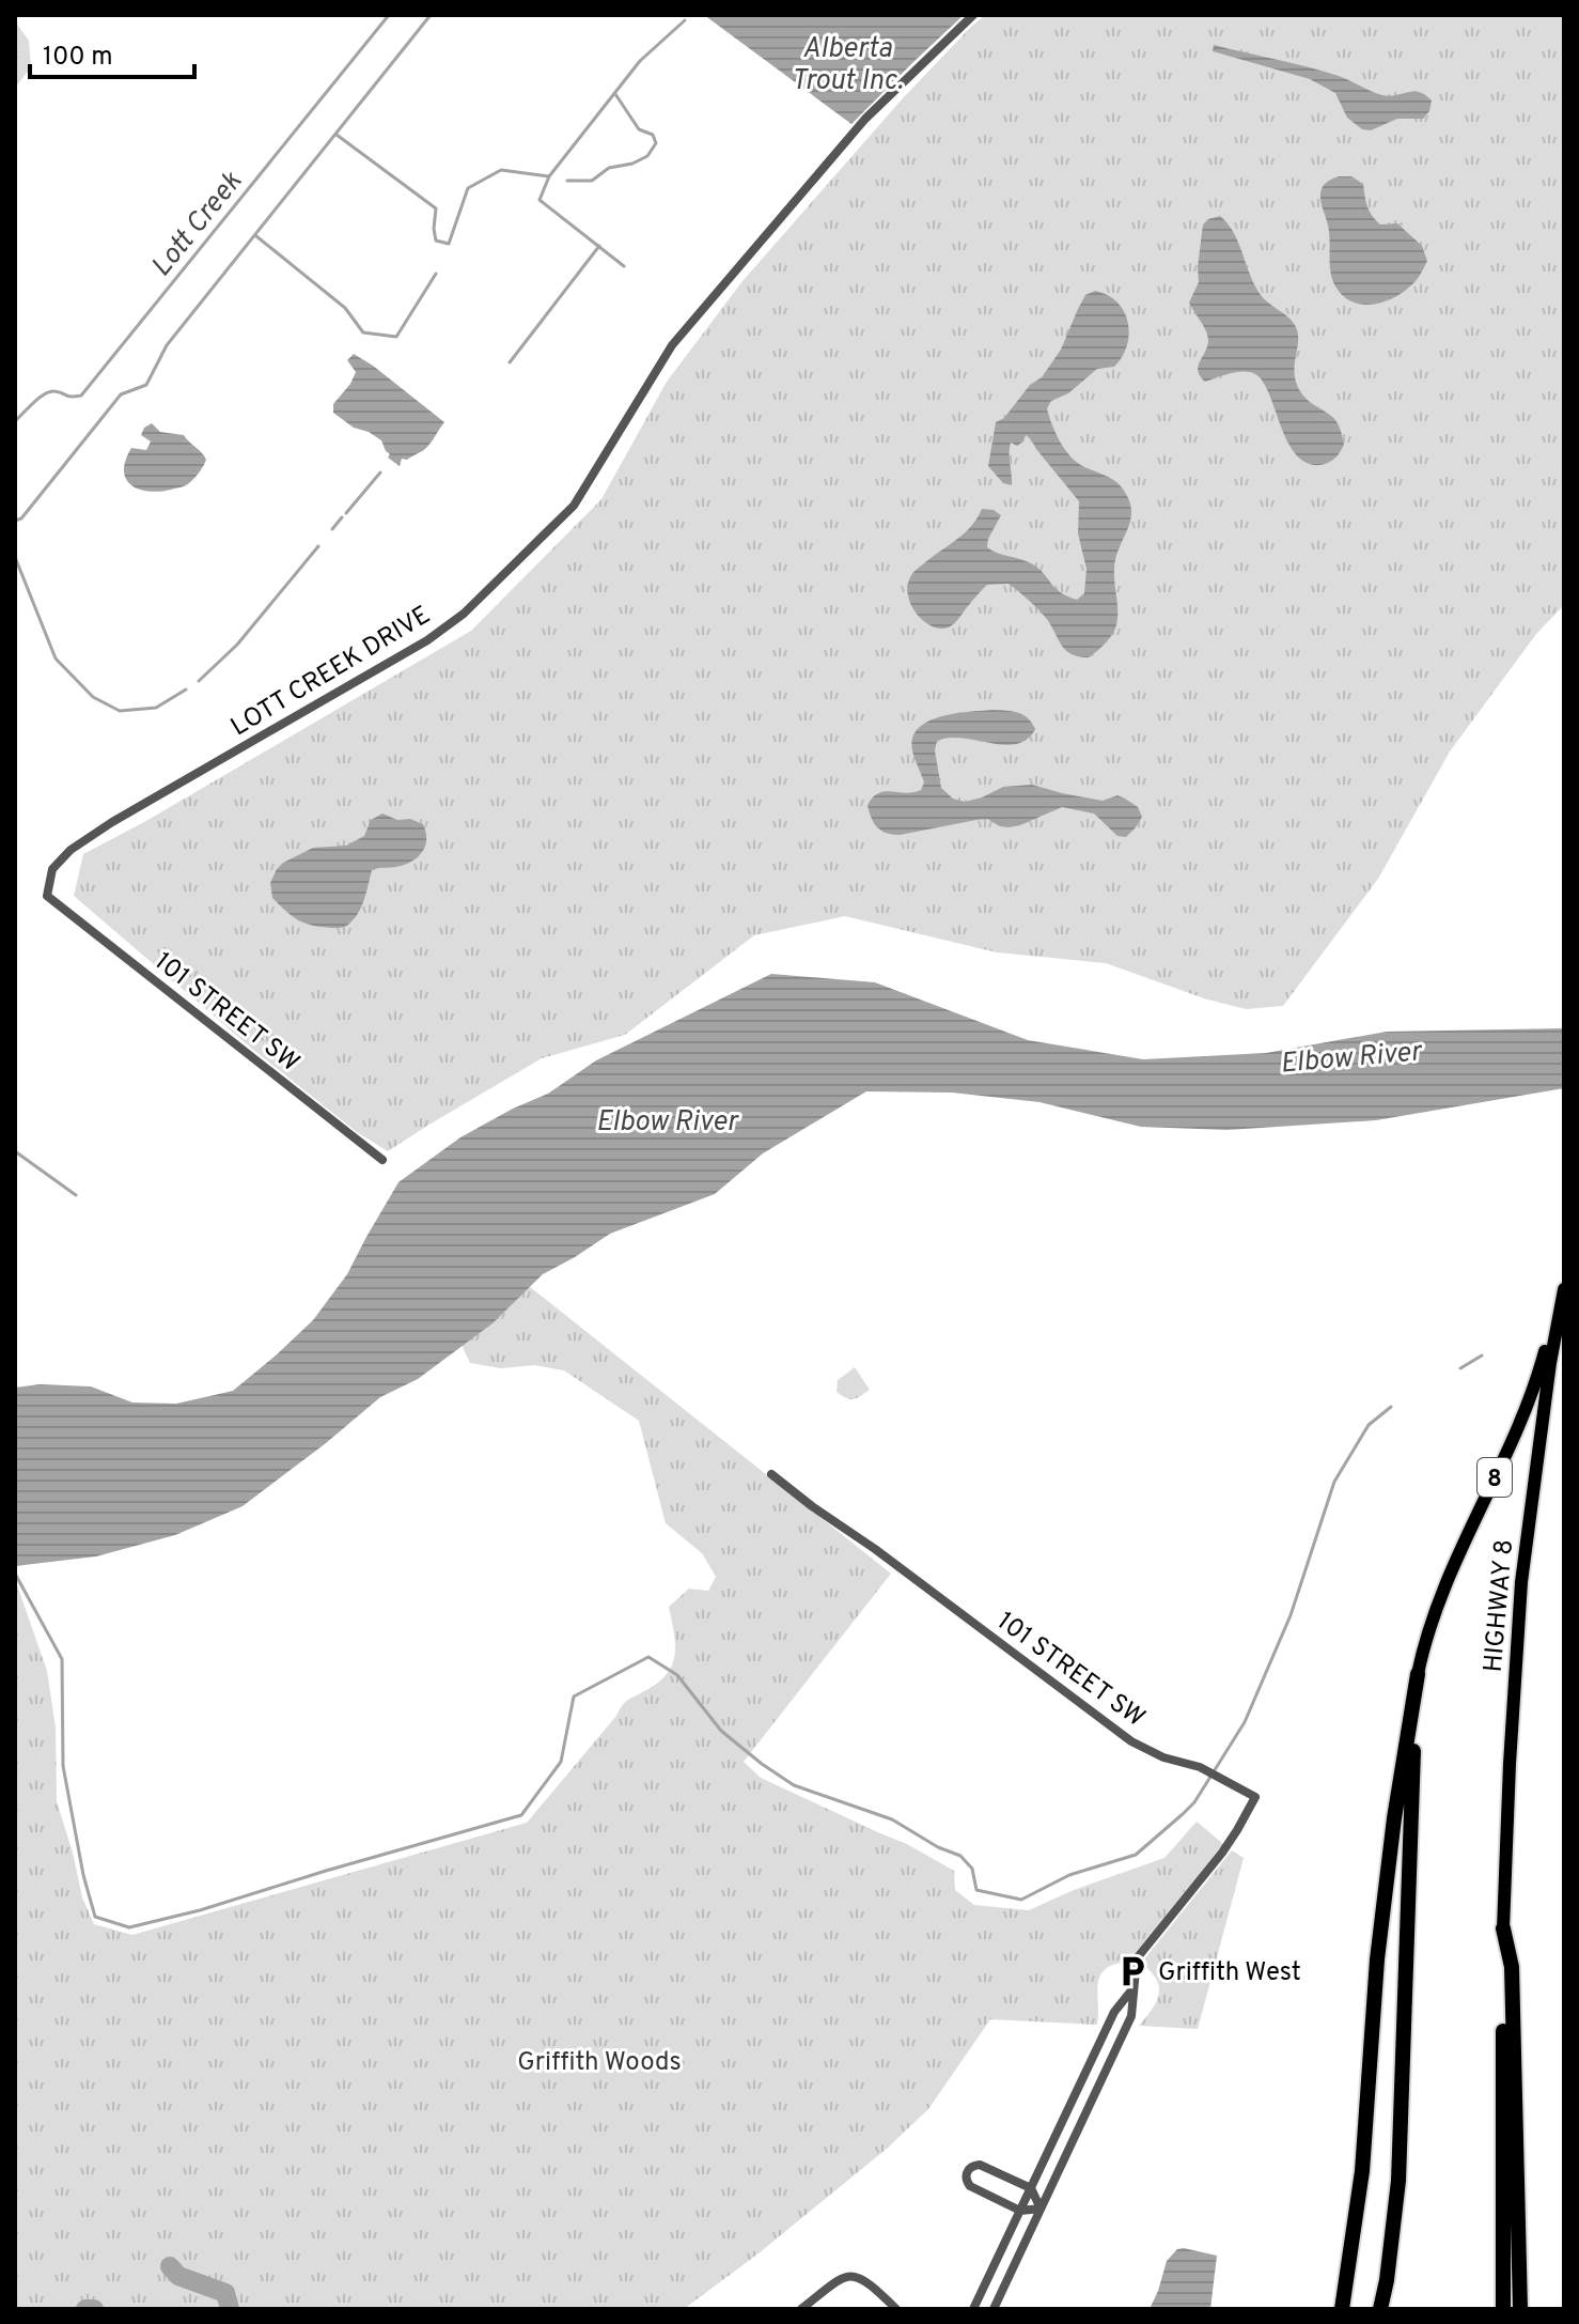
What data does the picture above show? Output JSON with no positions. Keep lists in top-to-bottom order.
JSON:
{
  "streets": {
    "main road": ["8", "HIGHWAY 8"],
    "street": ["LOTT CREEK DRIVE", "101 STREET SW"]
  },
  "crossings": [
    ["LOTT CREEK DRIVE", "101 STREET SW"]
  ],
  "water": ["Alberta Trout Inc.", "Lott Creek", "Elbow River"],
  "parks": ["Griffith Woods"],
  "places": {
    "parking": ["Griffith West"]
  },
  "scale_bar": "100 m"
}
